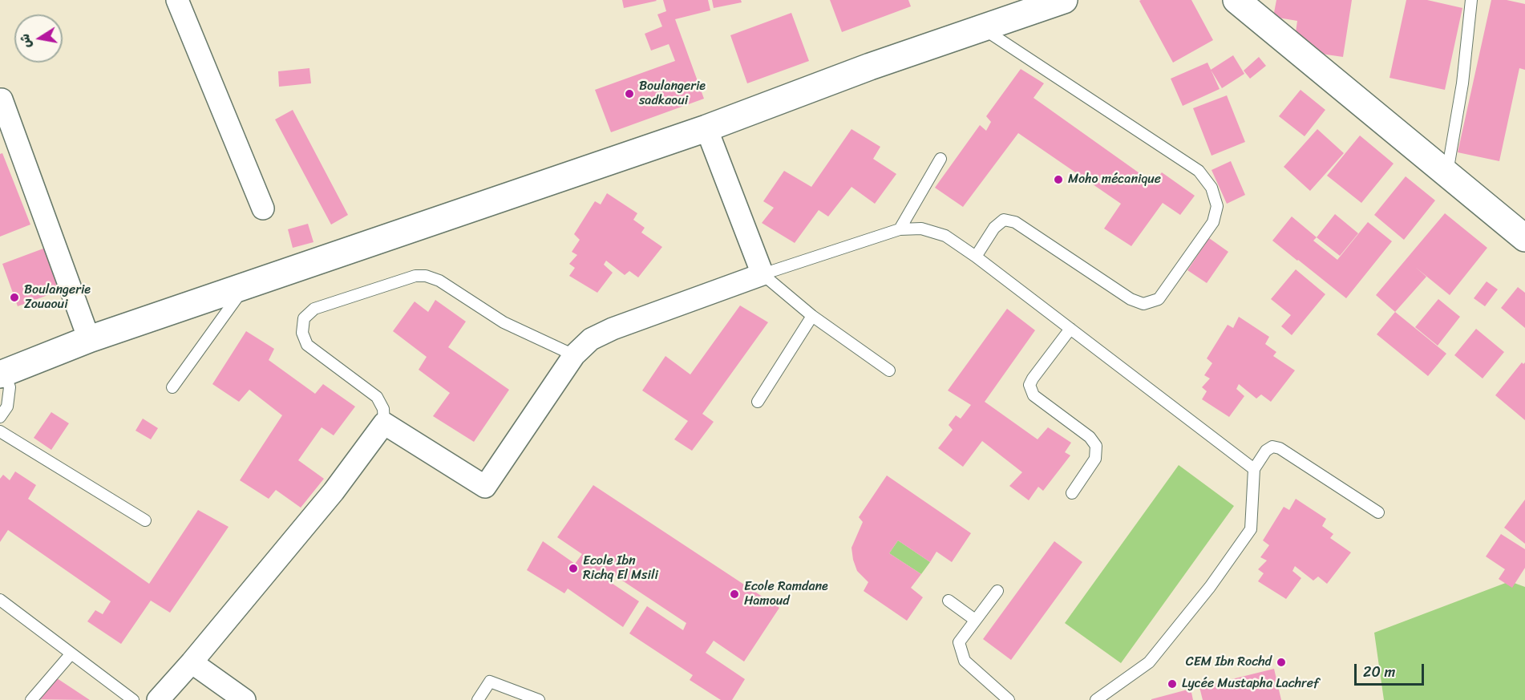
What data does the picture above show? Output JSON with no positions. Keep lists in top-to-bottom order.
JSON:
{
  "places": [
    "Boulangerie sadkaoui",
    "Moho mécanique",
    "Boulangerie Zouaoui",
    "Ecole Ibn Richq El Msili",
    "Ecole Ramdane Hamoud",
    "CEM Ibn Rochd",
    "Lycée Mustapha Lachref"
  ],
  "scale_bar": "20 m",
  "north": "left"
}
